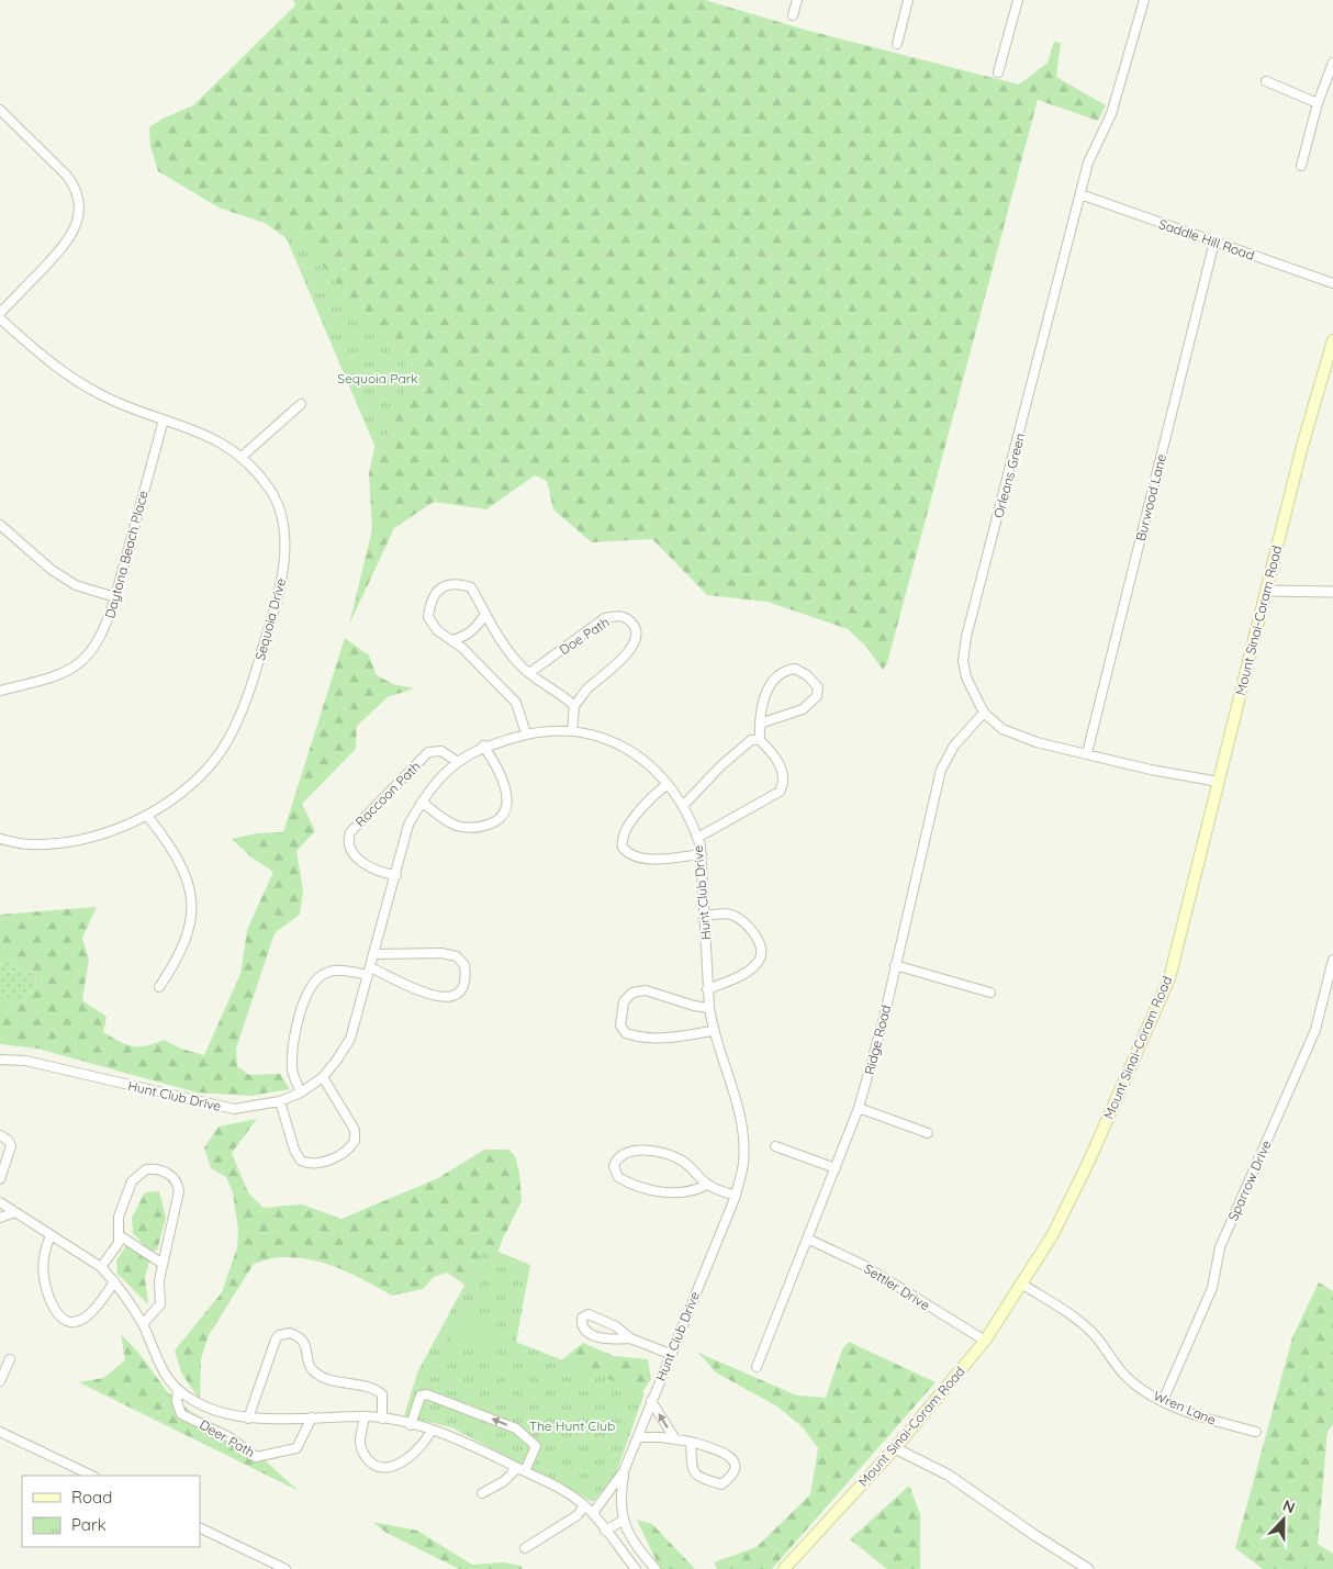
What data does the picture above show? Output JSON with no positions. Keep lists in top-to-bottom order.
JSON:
{
  "streets": {
    "main road": ["Mount Sinai-Coram Road"],
    "street": [
      "Saddle Hill Road",
      "Orleans Green",
      "Burwood Lane",
      "Daytona Beach Place",
      "Sequoia Drive",
      "Doe Path",
      "Raccoon Path",
      "Hunt Club Drive",
      "Ridge Road",
      "Sparrow Drive",
      "Settler Drive",
      "Wren Lane",
      "Deer Path"
    ]
  },
  "crossings": [
    ["Saddle Hill Road", "Orleans Green"],
    ["Saddle Hill Road", "Burwood Lane"],
    ["Orleans Green", "Burwood Lane"],
    ["Orleans Green", "Mount Sinai-Coram Road"],
    ["Orleans Green", "Ridge Road"],
    ["Daytona Beach Place", "Sequoia Drive"],
    ["Mount Sinai-Coram Road", "Settler Drive"],
    ["Mount Sinai-Coram Road", "Wren Lane"],
    ["Raccoon Path", "Hunt Club Drive"],
    ["Ridge Road", "Settler Drive"],
    ["Sparrow Drive", "Wren Lane"]
  ],
  "parks": ["Sequoia Park", "The Hunt Club"],
  "legend": ["Road", "Park"],
  "north": "top"
}
